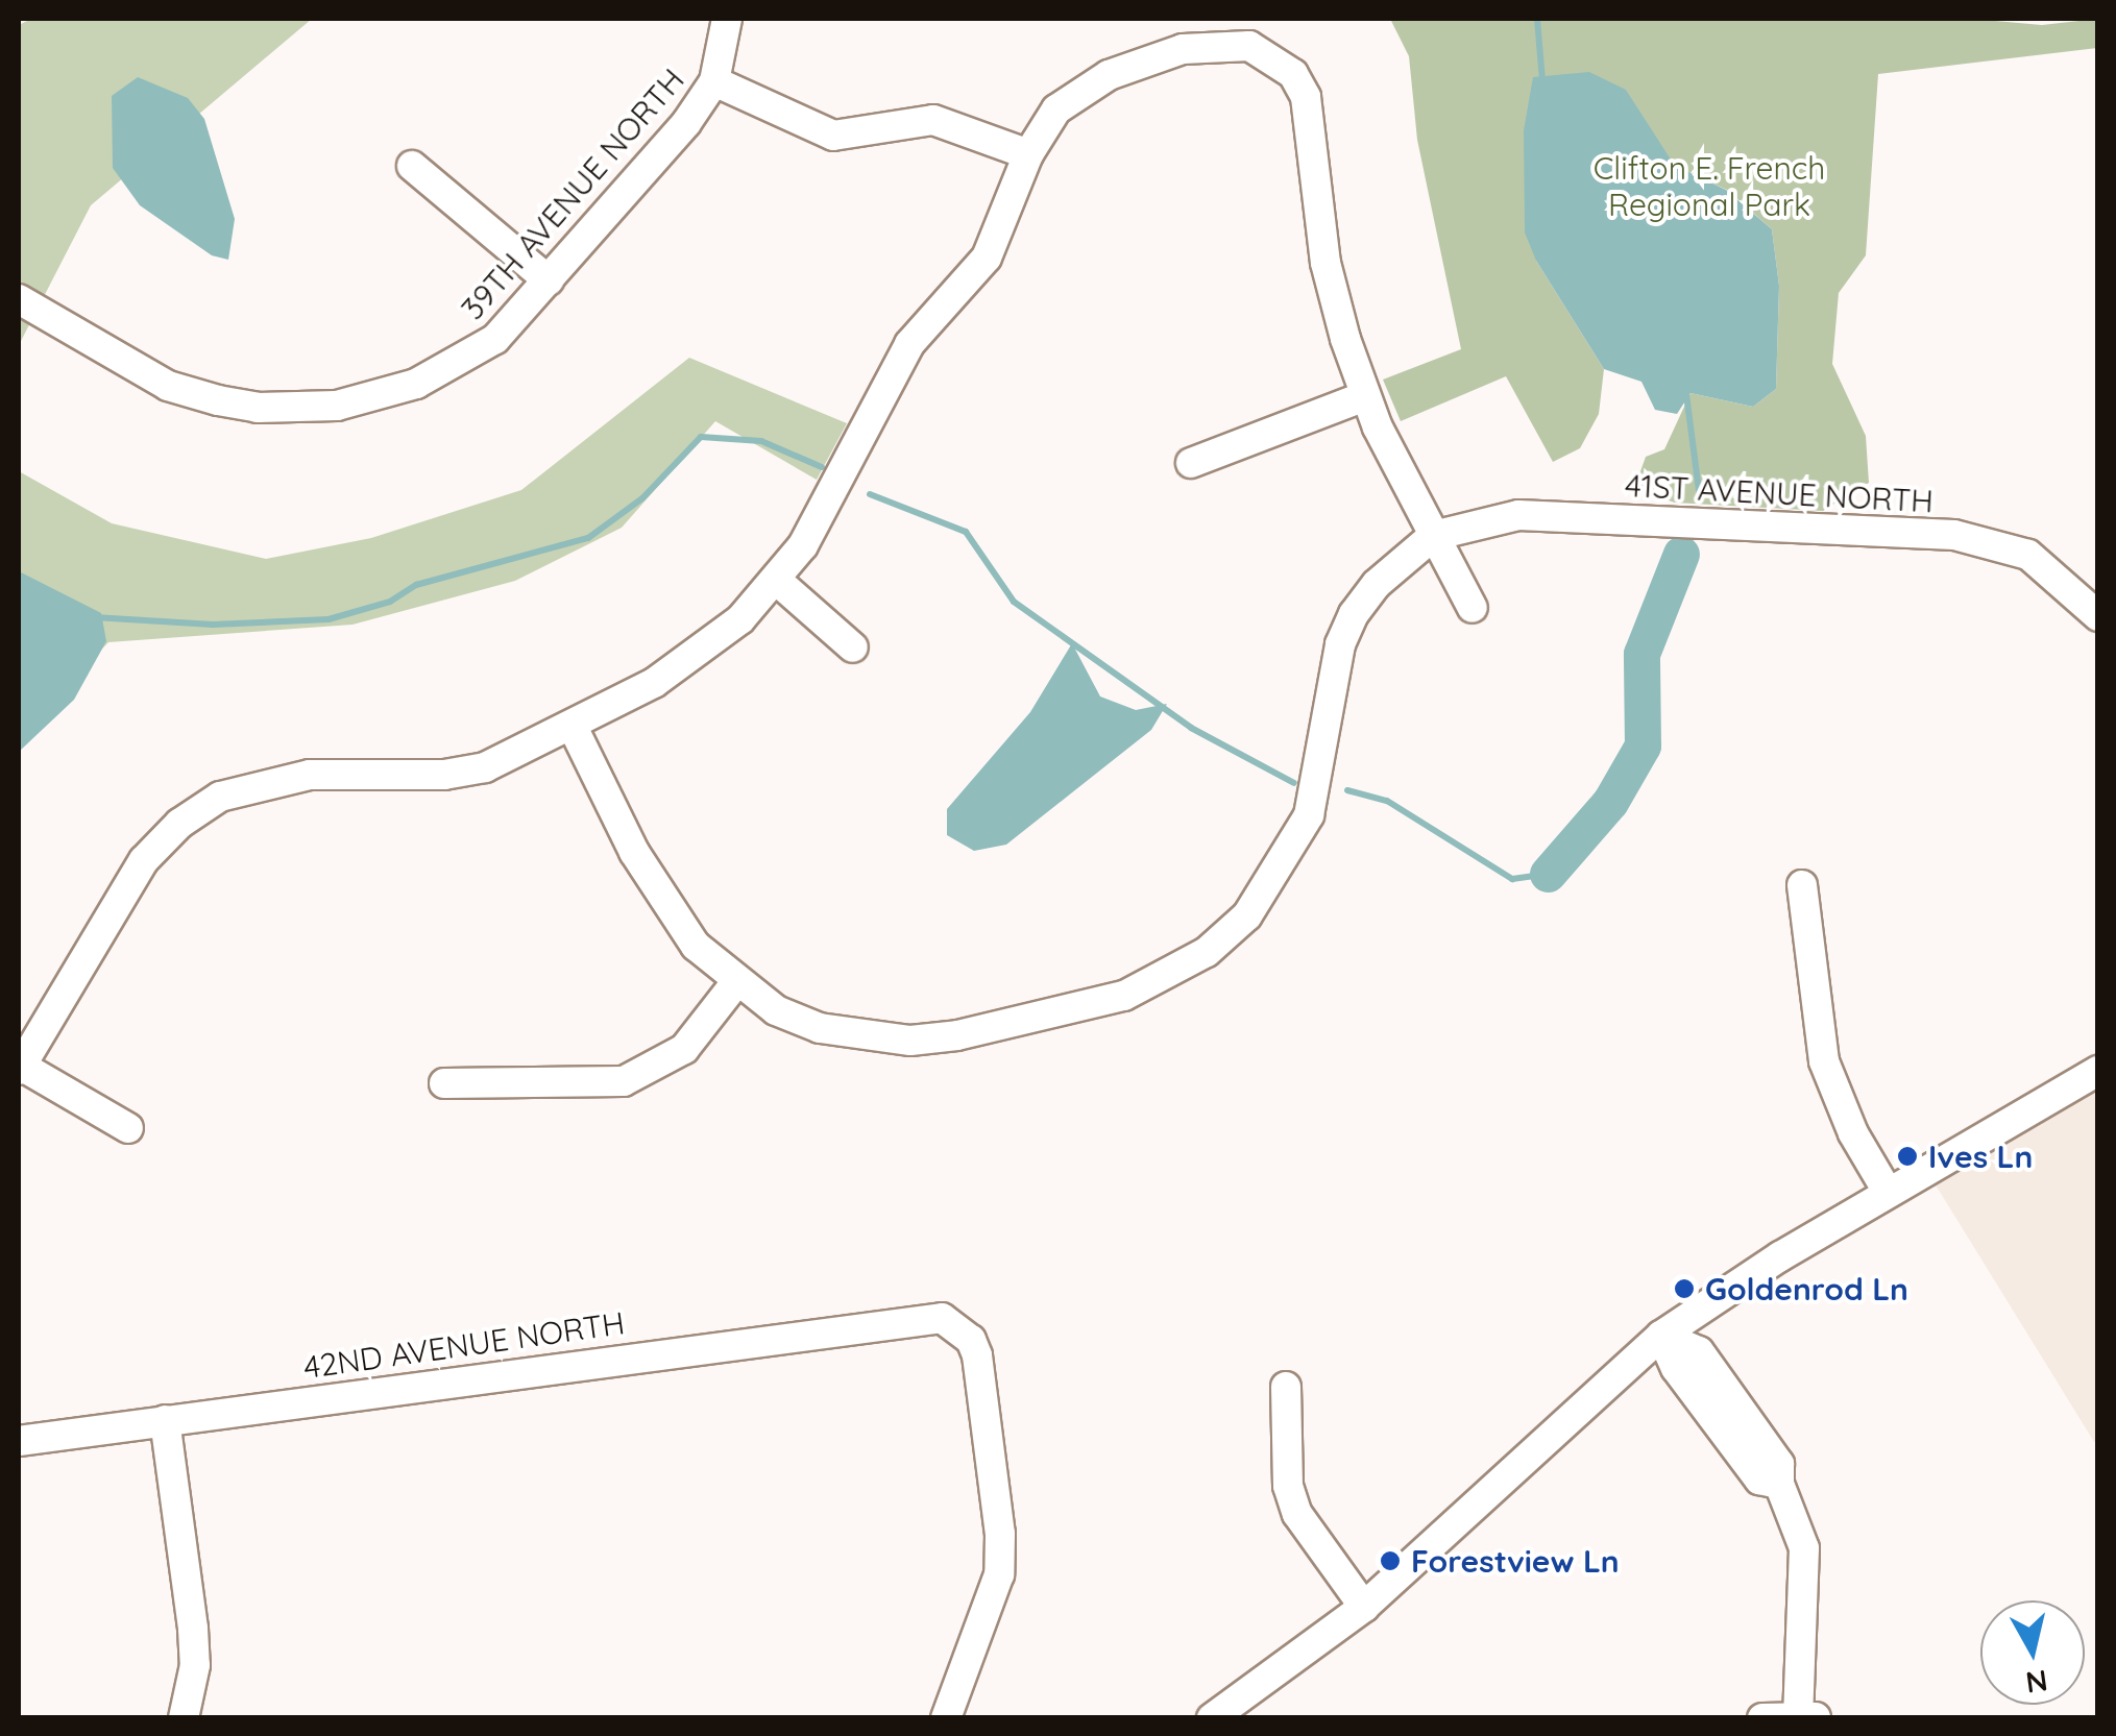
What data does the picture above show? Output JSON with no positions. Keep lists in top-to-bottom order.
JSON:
{
  "streets": {
    "street": ["39TH AVENUE NORTH", "41ST AVENUE NORTH", "42ND AVENUE NORTH"]
  },
  "parks": ["Clifton E. French Regional Park"],
  "places": ["Ives Ln", "Goldenrod Ln", "Forestview Ln"],
  "north": "bottom"
}
